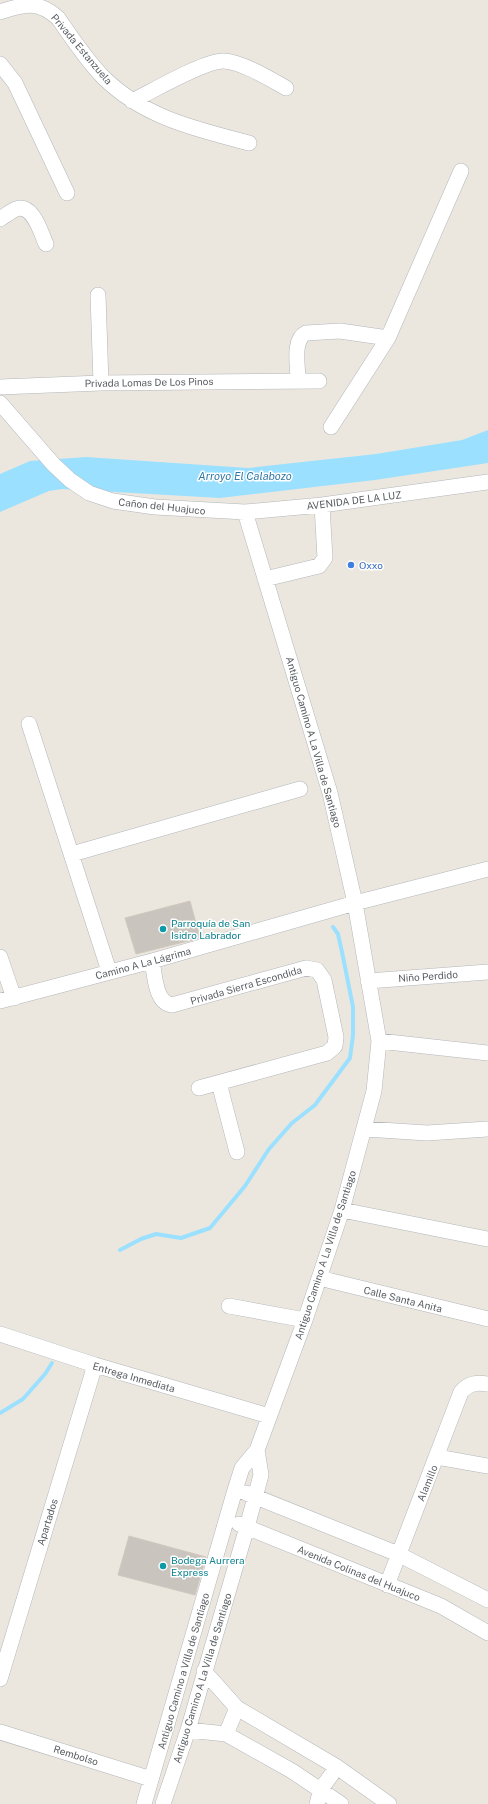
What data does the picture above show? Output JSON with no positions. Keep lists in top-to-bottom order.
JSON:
{
  "streets": {
    "street": [
      "Privada Estanzuela",
      "Privada Lomas De Los Pinos",
      "AVENIDA DE LA LUZ",
      "Cañon del Huajuco",
      "Antiguo Camino A La Villa de Santiago",
      "Camino A La Lágrima",
      "Niño Perdido",
      "Privada Sierra Escondida",
      "Calle Santa Anita",
      "Entrega Inmediata",
      "Alamillo",
      "Apartados",
      "Avenida Colinas del Huajuco",
      "Antiguo Camino a Villa de Santiago",
      "Rembolso"
    ]
  },
  "crossings": [
    ["AVENIDA DE LA LUZ", "Cañon del Huajuco"],
    ["AVENIDA DE LA LUZ", "Antiguo Camino A La Villa de Santiago"],
    ["Antiguo Camino A La Villa de Santiago", "Camino A La Lágrima"],
    ["Antiguo Camino A La Villa de Santiago", "Niño Perdido"],
    ["Antiguo Camino A La Villa de Santiago", "Calle Santa Anita"],
    ["Antiguo Camino A La Villa de Santiago", "Entrega Inmediata"],
    ["Antiguo Camino A La Villa de Santiago", "Avenida Colinas del Huajuco"],
    ["Antiguo Camino A La Villa de Santiago", "Antiguo Camino a Villa de Santiago"],
    ["Camino A La Lágrima", "Privada Sierra Escondida"],
    ["Entrega Inmediata", "Apartados"],
    ["Alamillo", "Avenida Colinas del Huajuco"],
    ["Avenida Colinas del Huajuco", "Antiguo Camino a Villa de Santiago"],
    ["Antiguo Camino a Villa de Santiago", "Rembolso"]
  ],
  "water": ["Arroyo El Calabozo"],
  "places": ["Oxxo", "Parroquía de San Isidro Labrador", "Bodega Aurrera Express"]
}
